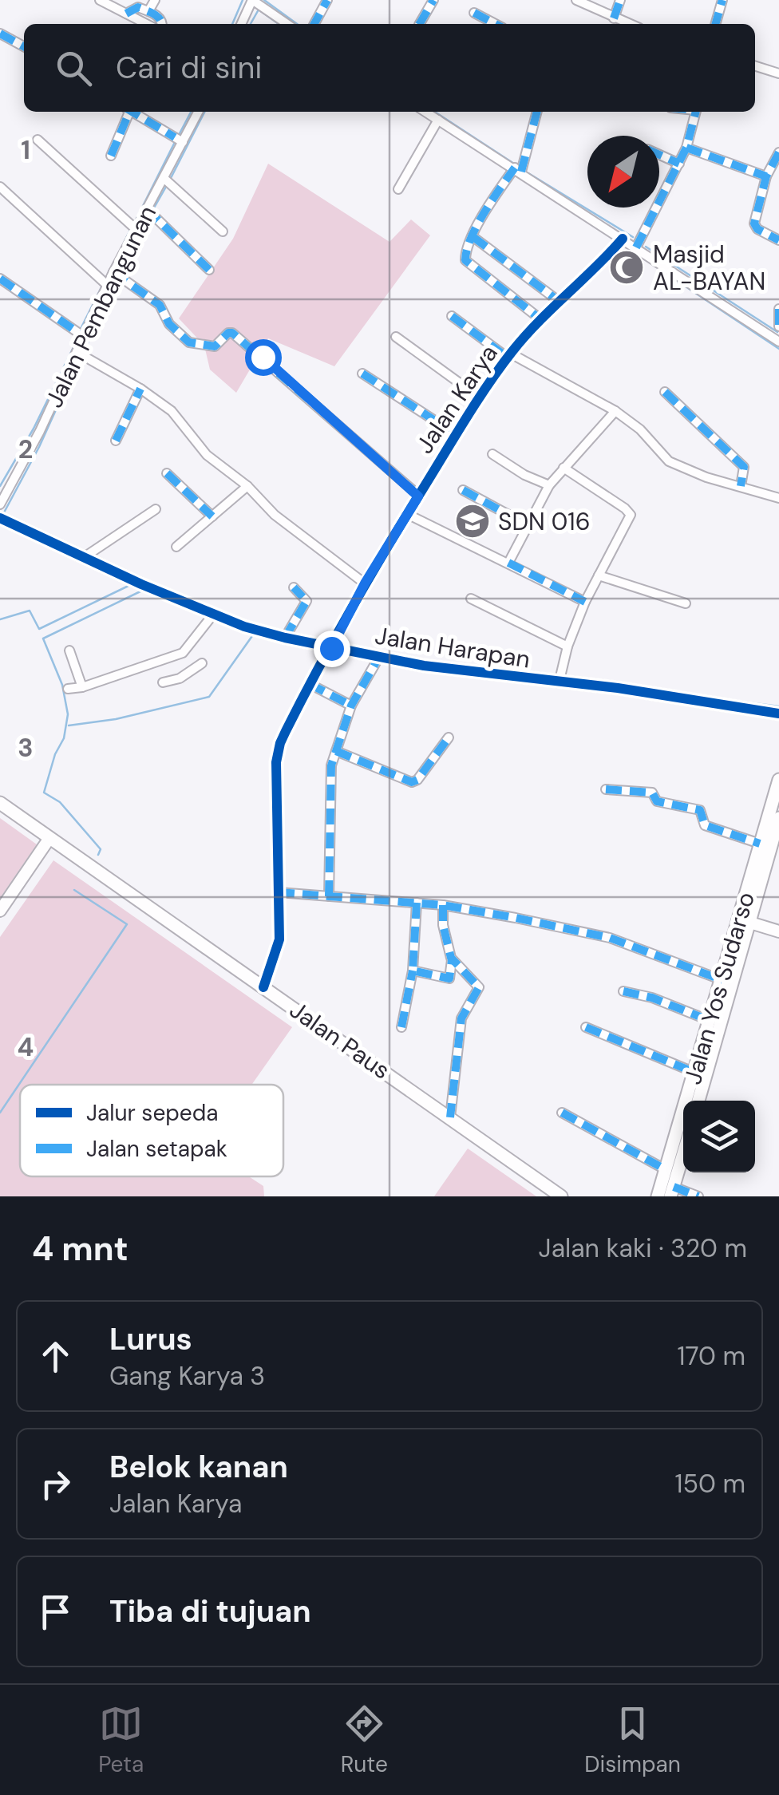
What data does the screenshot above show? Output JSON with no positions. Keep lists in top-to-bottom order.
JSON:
{
  "streets": {
    "main road": ["Jalan Yos Sudarso", "Jalan Paus"],
    "street": ["Jalan Pembangunan", "Jalan Karya", "Jalan Harapan"]
  },
  "crossings": [
    ["Jalan Karya", "Jalan Harapan"],
    ["Jalan Karya", "Jalan Paus"]
  ],
  "places": {
    "mosque": ["Masjid AL-BAYAN"],
    "school or university": ["SDN 016"]
  },
  "legend": ["Jalur sepeda", "Jalan setapak"],
  "north": "bottom left",
  "page": {
    "search": "Cari di sini",
    "heading": ["4 mnt", "Jalan kaki · 320 m"],
    "list": [
      ["Lurus", "Gang Karya 3", "170 m"],
      ["Belok kanan", "Jalan Karya", "150 m"],
      "Tiba di tujuan"
    ],
    "nav": ["Peta", "Rute", "Disimpan"]
  },
  "grid": {
    "rows": [
      "1",
      "2",
      "3",
      "4"
    ]
  }
}
